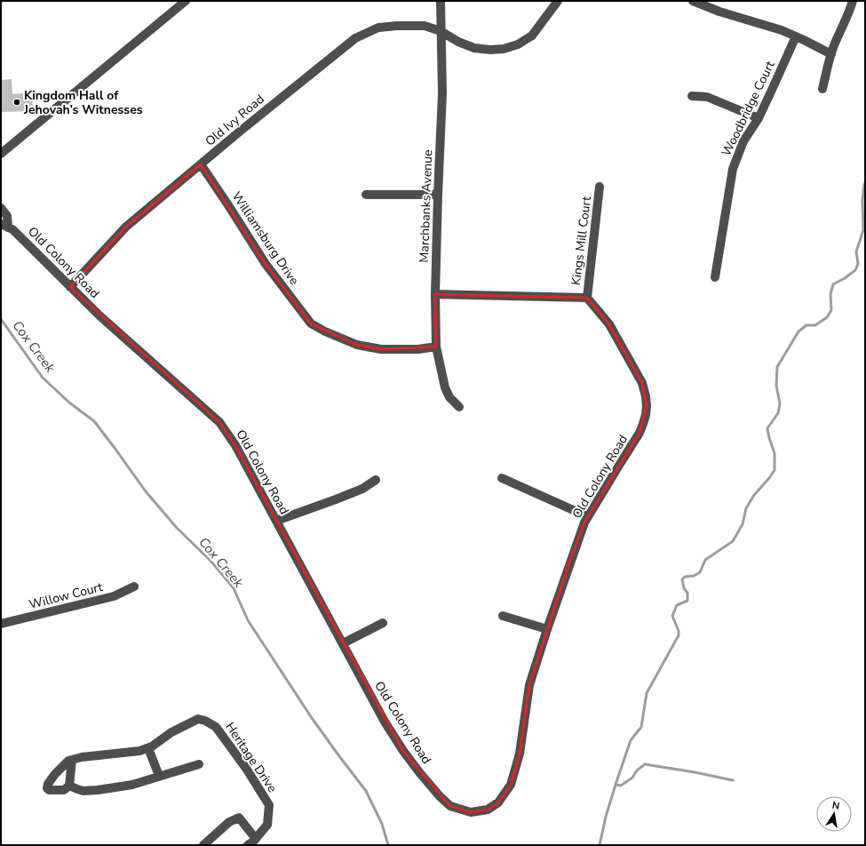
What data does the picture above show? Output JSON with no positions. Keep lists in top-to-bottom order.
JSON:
{
  "streets": {
    "street": [
      "Woodbridge Court",
      "Old Ivy Road",
      "Marchbanks Avenue",
      "Williamsburg Drive",
      "Kings Mill Court",
      "Old Colony Road",
      "Willow Court",
      "Heritage Drive"
    ]
  },
  "crossings": [
    ["Old Ivy Road", "Marchbanks Avenue"],
    ["Old Ivy Road", "Williamsburg Drive"],
    ["Old Ivy Road", "Old Colony Road"],
    ["Marchbanks Avenue", "Williamsburg Drive"],
    ["Kings Mill Court", "Old Colony Road"]
  ],
  "water": ["Cox Creek"],
  "places": ["Kingdom Hall of Jehovah’s Witnesses"],
  "north": "top"
}
